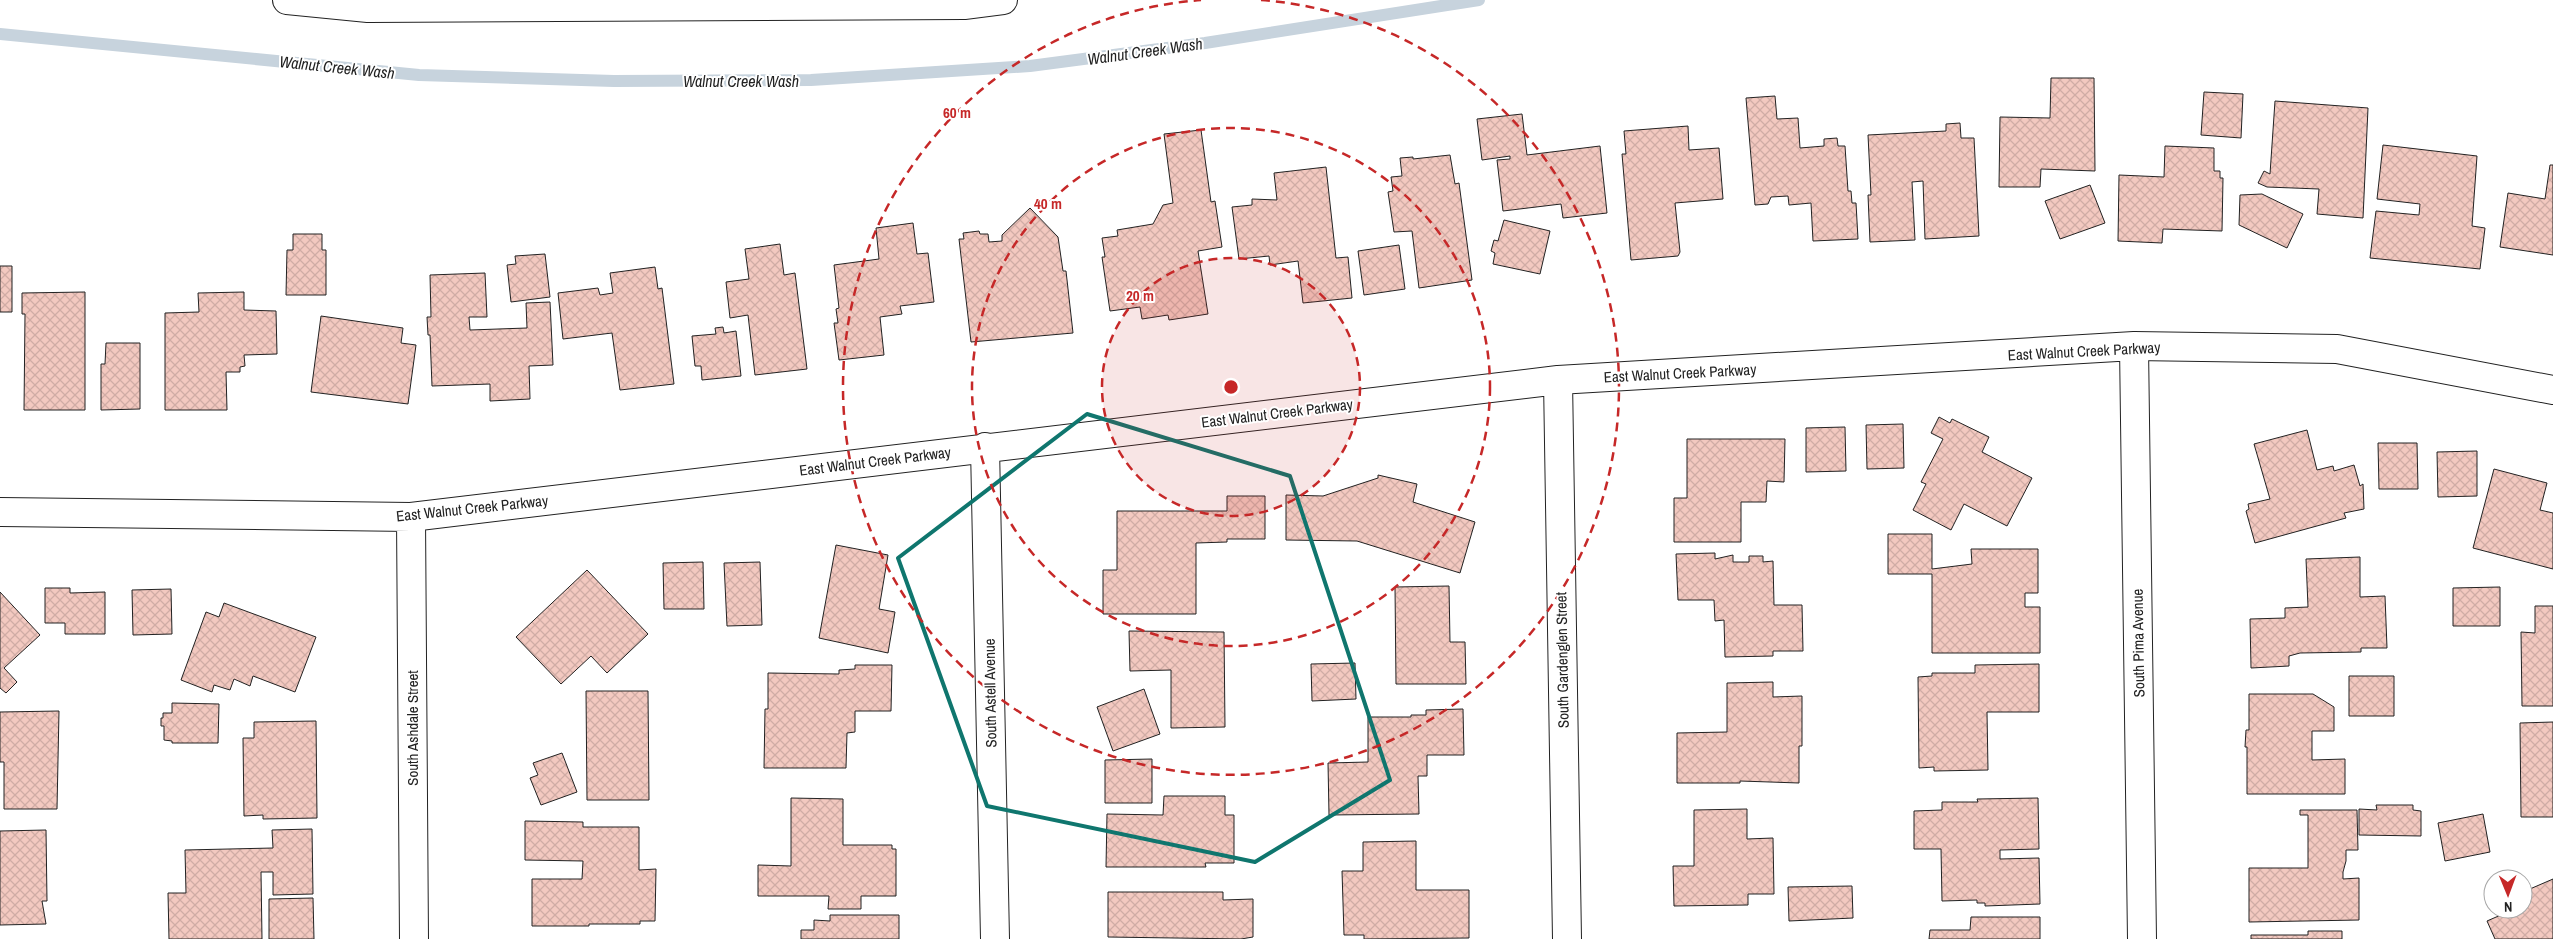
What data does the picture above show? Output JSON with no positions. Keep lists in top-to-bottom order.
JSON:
{
  "streets": {
    "street": [
      "East Walnut Creek Parkway",
      "South Pima Avenue",
      "South Gardenglen Street",
      "South Astell Avenue",
      "South Ashdale Street"
    ]
  },
  "crossings": [
    ["East Walnut Creek Parkway", "South Pima Avenue"],
    ["East Walnut Creek Parkway", "South Gardenglen Street"],
    ["East Walnut Creek Parkway", "South Astell Avenue"],
    ["East Walnut Creek Parkway", "South Ashdale Street"]
  ],
  "water": ["Walnut Creek Wash"],
  "north": "bottom",
  "rings": ["60 m", "40 m", "20 m"]
}
